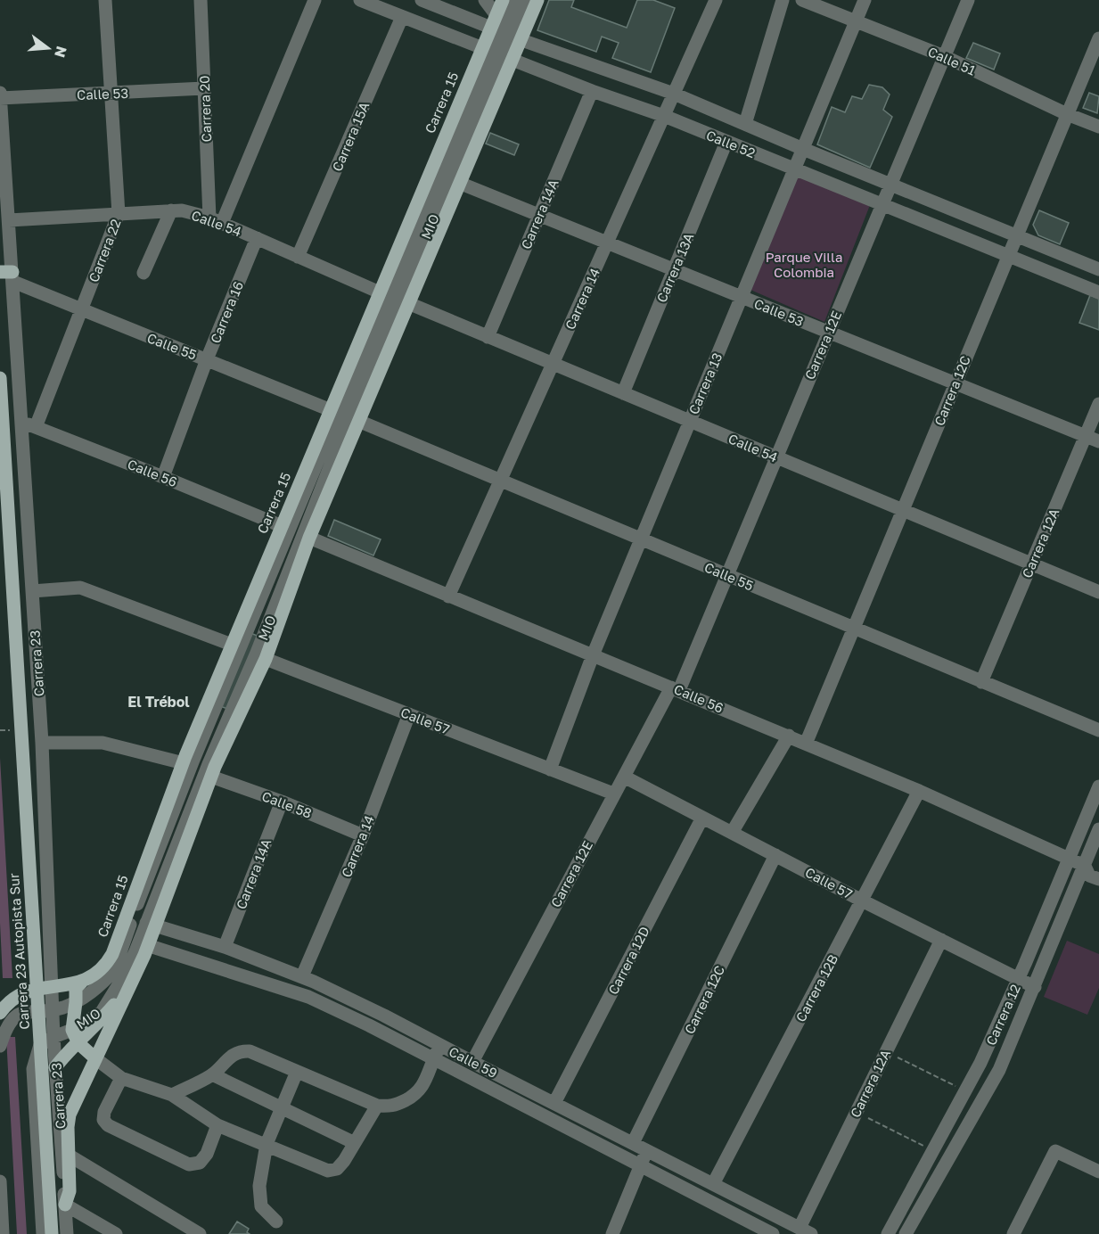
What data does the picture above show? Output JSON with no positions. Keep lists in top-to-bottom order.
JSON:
{
  "streets": {
    "main road": ["Carrera 15", "Carrera 23 Autopista Sur"],
    "street": [
      "Calle 51",
      "Calle 53",
      "Carrera 20",
      "Carrera 15A",
      "Calle 52",
      "Carrera 14A",
      "Calle 54",
      "MIO",
      "Carrera 22",
      "Carrera 13A",
      "Carrera 14",
      "Carrera 16",
      "Carrera 12E",
      "Calle 55",
      "Carrera 13",
      "Carrera 12C",
      "Calle 56",
      "Carrera 12A",
      "Carrera 23",
      "Calle 57",
      "Calle 58",
      "Carrera 12D",
      "Carrera 12B",
      "Carrera 12",
      "Calle 59"
    ]
  },
  "crossings": [
    ["Calle 51", "Carrera 12E"],
    ["Calle 51", "Carrera 13"],
    ["Calle 51", "Carrera 12C"],
    ["Calle 53", "Carrera 15"],
    ["Calle 53", "Carrera 20"],
    ["Calle 53", "Carrera 14A"],
    ["Calle 53", "Carrera 22"],
    ["Calle 53", "Carrera 13A"],
    ["Calle 53", "Carrera 14"],
    ["Calle 53", "Carrera 12E"],
    ["Calle 53", "Carrera 13"],
    ["Calle 53", "Carrera 12C"],
    ["Calle 53", "Carrera 12A"],
    ["Calle 53", "Carrera 23"],
    ["Carrera 15", "Calle 52"],
    ["Carrera 15", "Calle 54"],
    ["Carrera 15", "MIO"],
    ["Carrera 15", "Calle 55"],
    ["Carrera 15", "Calle 56"],
    ["Carrera 15", "Carrera 23"],
    ["Carrera 15", "Calle 57"],
    ["Carrera 15", "Calle 58"],
    ["Carrera 15", "Carrera 23 Autopista Sur"],
    ["Carrera 15", "Calle 59"],
    ["Carrera 20", "Calle 54"],
    ["Carrera 15A", "Calle 52"],
    ["Carrera 15A", "Calle 54"],
    ["Calle 52", "Carrera 14A"],
    ["Calle 52", "MIO"],
    ["Calle 52", "Carrera 13A"],
    ["Calle 52", "Carrera 14"],
    ["Calle 52", "Carrera 12E"],
    ["Calle 52", "Carrera 13"],
    ["Calle 52", "Carrera 12C"],
    ["Carrera 14A", "Calle 54"],
    ["Carrera 14A", "Calle 58"],
    ["Carrera 14A", "Calle 59"],
    ["Calle 54", "Carrera 22"],
    ["Calle 54", "Carrera 13A"],
    ["Calle 54", "Carrera 14"],
    ["Calle 54", "Carrera 16"],
    ["Calle 54", "Carrera 12E"],
    ["Calle 54", "Carrera 13"],
    ["Calle 54", "Carrera 12C"],
    ["Calle 54", "Carrera 12A"],
    ["Calle 54", "Carrera 23"],
    ["MIO", "Carrera 23"],
    ["MIO", "Carrera 23 Autopista Sur"],
    ["MIO", "Calle 59"],
    ["Carrera 22", "Calle 55"],
    ["Carrera 22", "Calle 56"],
    ["Carrera 14", "Calle 55"],
    ["Carrera 14", "Calle 56"],
    ["Carrera 14", "Calle 57"],
    ["Carrera 14", "Calle 58"],
    ["Carrera 14", "Calle 59"],
    ["Carrera 16", "Calle 55"],
    ["Carrera 16", "Calle 56"],
    ["Carrera 12E", "Calle 55"],
    ["Carrera 12E", "Calle 56"],
    ["Carrera 12E", "Calle 57"],
    ["Carrera 12E", "Calle 59"],
    ["Calle 55", "Carrera 13"],
    ["Calle 55", "Carrera 12C"],
    ["Calle 55", "Carrera 12A"],
    ["Calle 55", "Carrera 23"],
    ["Carrera 13", "Calle 56"],
    ["Carrera 13", "Calle 57"],
    ["Carrera 12C", "Calle 56"],
    ["Carrera 12C", "Calle 57"],
    ["Carrera 12C", "Calle 59"],
    ["Calle 56", "Carrera 23"],
    ["Calle 56", "Carrera 12B"],
    ["Calle 56", "Carrera 12"],
    ["Carrera 12A", "Calle 57"],
    ["Carrera 12A", "Calle 59"],
    ["Calle 57", "Carrera 12D"],
    ["Calle 57", "Carrera 12B"],
    ["Calle 57", "Carrera 12"],
    ["Carrera 12D", "Calle 59"],
    ["Carrera 12B", "Calle 59"]
  ],
  "districts": ["El Trébol"],
  "parks": ["Parque Villa Colombia"],
  "north": "right"
}
